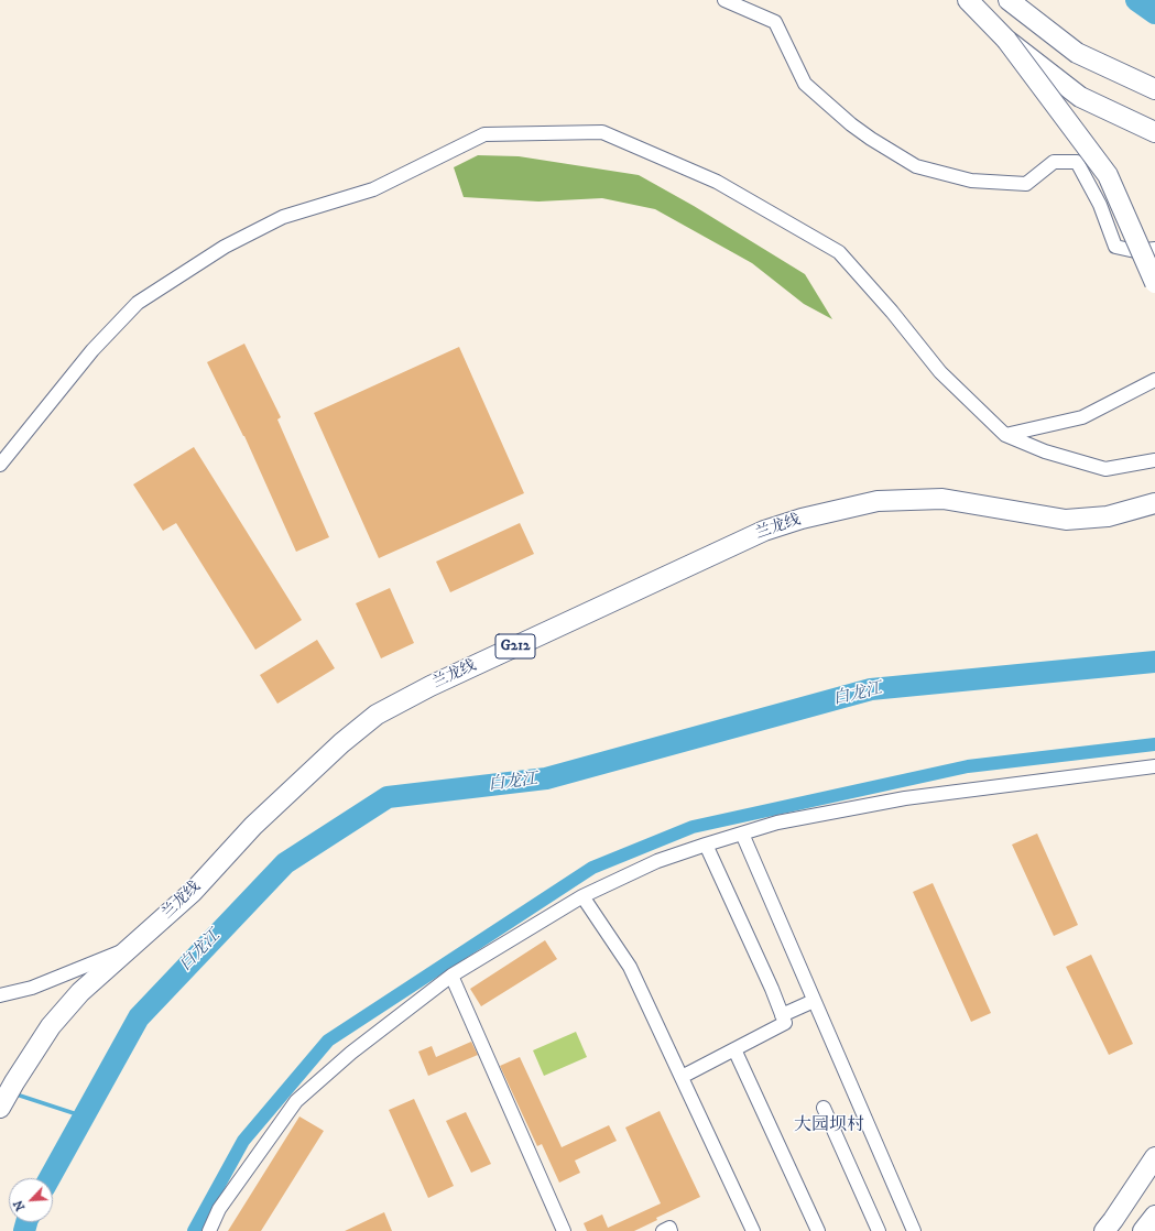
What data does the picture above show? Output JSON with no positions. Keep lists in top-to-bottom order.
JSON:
{
  "streets": {
    "highway": ["兰龙线", "G212"]
  },
  "districts": ["大园坝村"],
  "water": ["白龙江"],
  "north": "bottom left"
}
